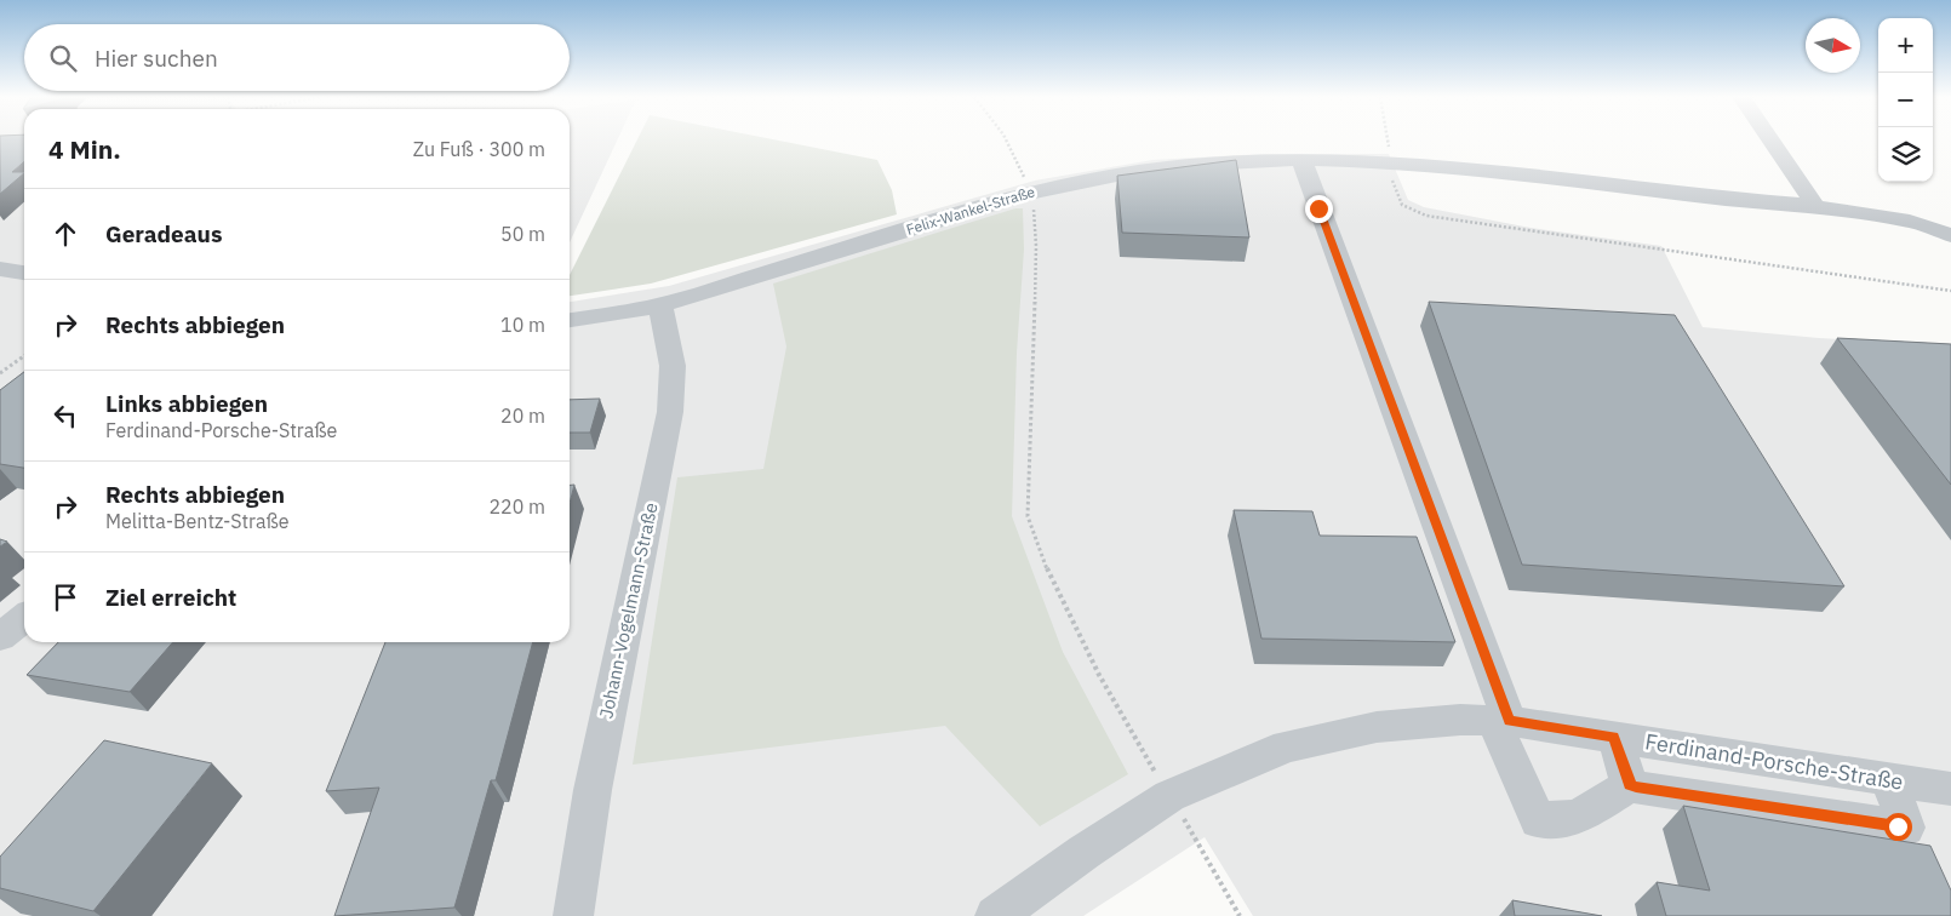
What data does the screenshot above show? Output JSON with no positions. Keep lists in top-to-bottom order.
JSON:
{
  "streets": {
    "street": ["Felix-Wankel-Straße", "Johann-Vogelmann-Straße", "Ferdinand-Porsche-Straße"]
  },
  "crossings": [
    ["Felix-Wankel-Straße", "Johann-Vogelmann-Straße"]
  ],
  "north": "right",
  "page": {
    "map_buttons": ["+", "−"],
    "search": "Hier suchen",
    "heading": ["4 Min.", "Zu Fuß · 300 m"],
    "list": [
      ["Geradeaus", "50 m"],
      ["Rechts abbiegen", "10 m"],
      ["Links abbiegen", "Ferdinand-Porsche-Straße", "20 m"],
      ["Rechts abbiegen", "Melitta-Bentz-Straße", "220 m"],
      "Ziel erreicht"
    ]
  }
}
